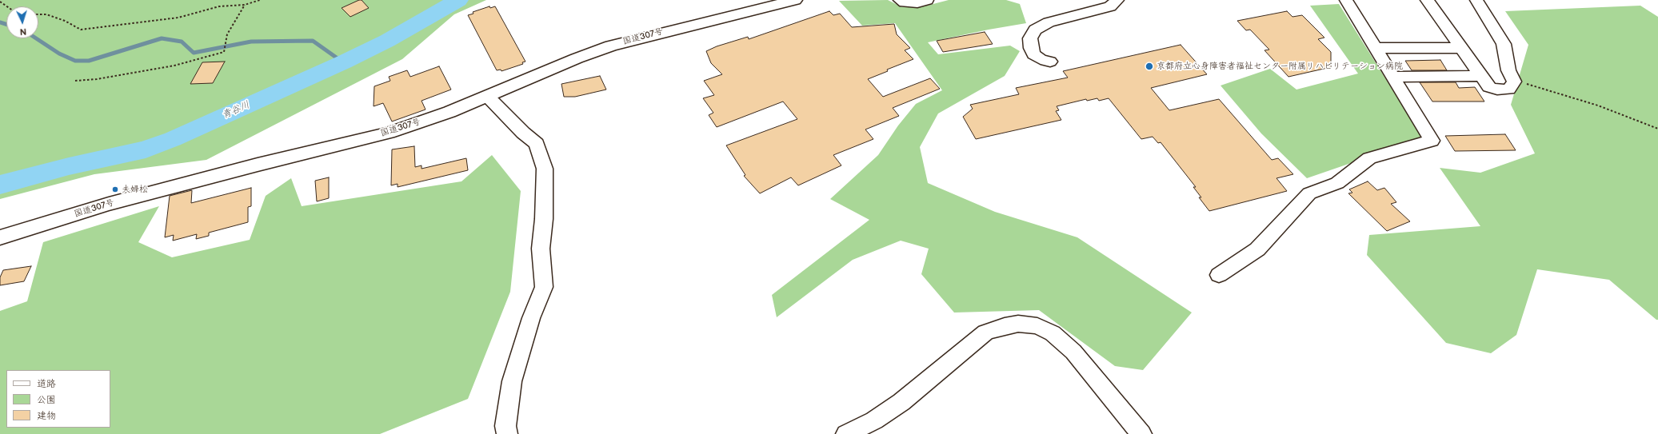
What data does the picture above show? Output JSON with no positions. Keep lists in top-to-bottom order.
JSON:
{
  "streets": {
    "highway": ["国道307号"]
  },
  "water": ["青谷川"],
  "places": ["京都府立心身障害者福祉センター附属リハビリテーション病院", "夫婦松"],
  "legend": ["道路", "公園", "建物"],
  "north": "bottom"
}
